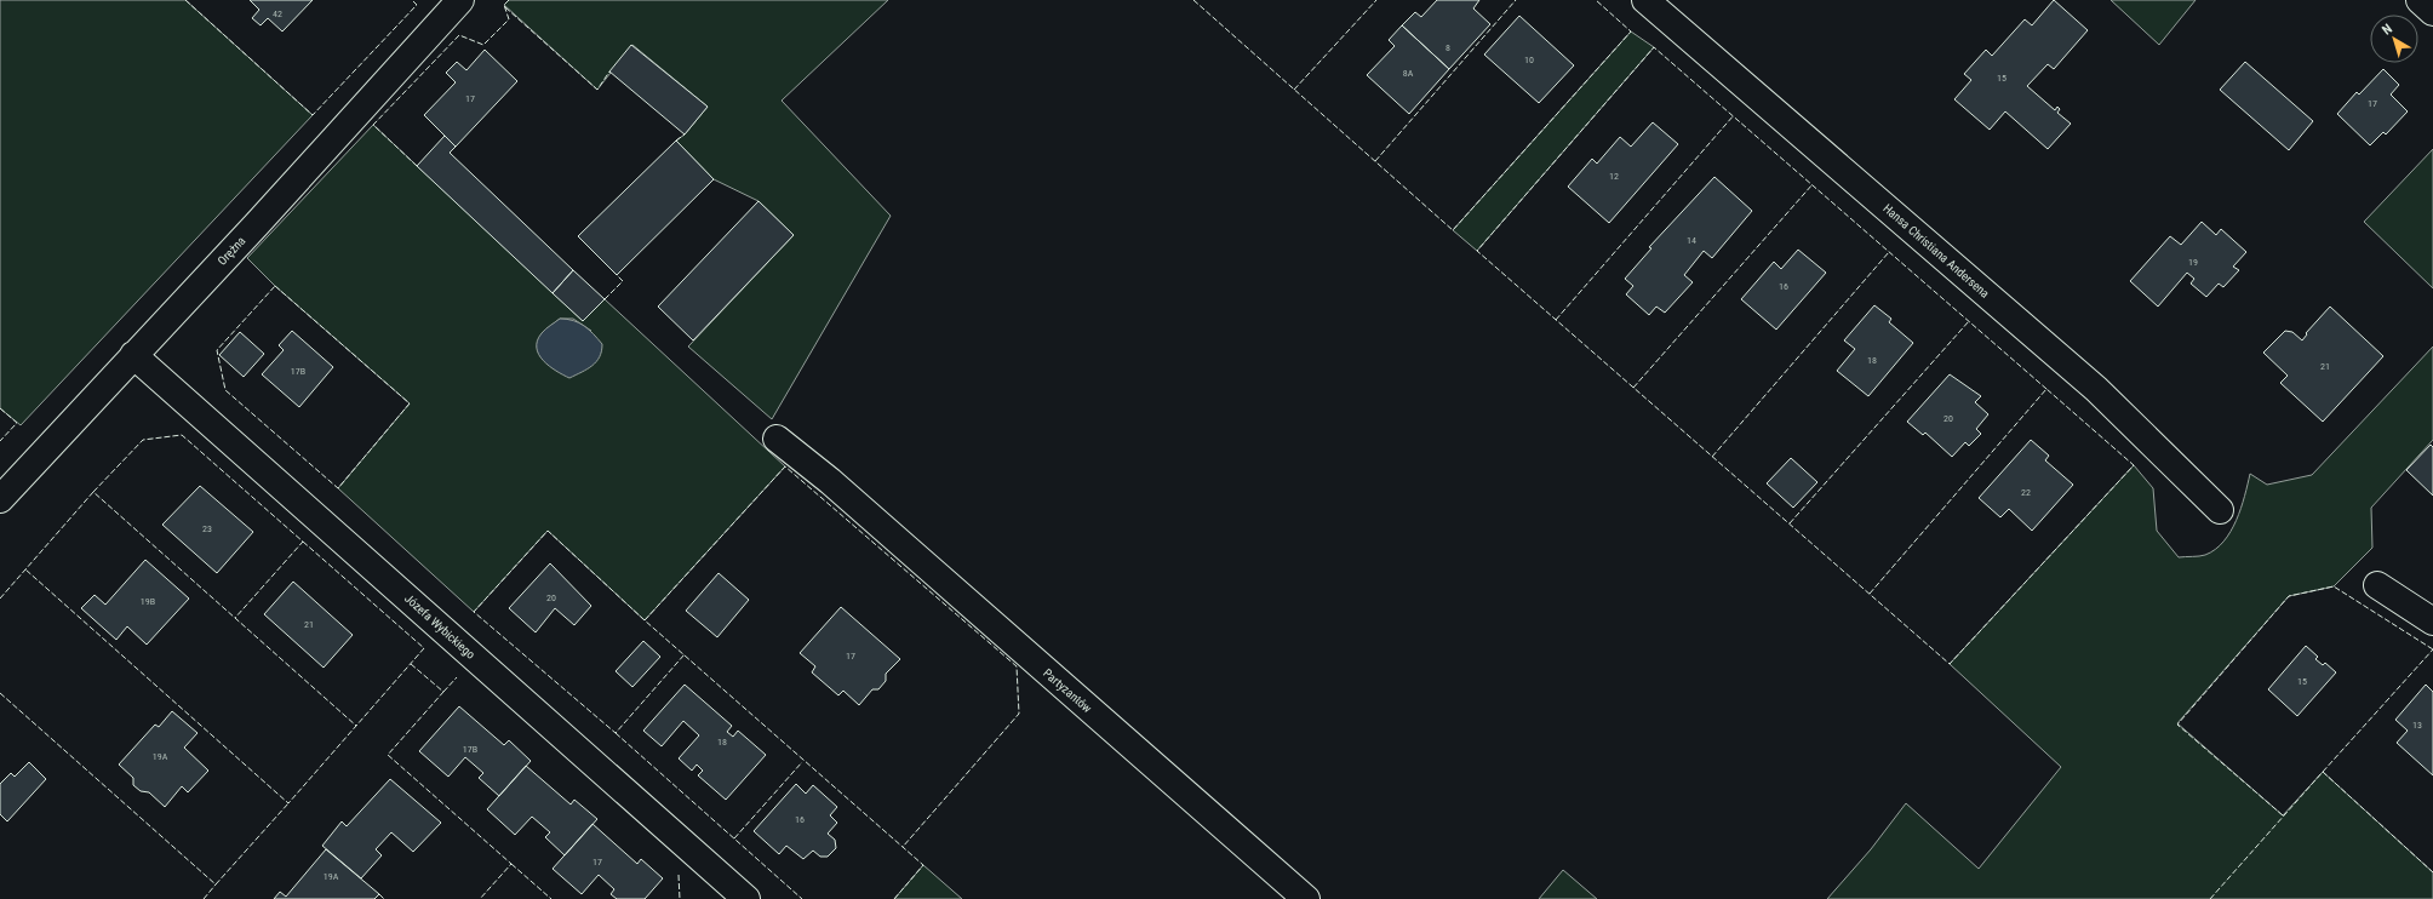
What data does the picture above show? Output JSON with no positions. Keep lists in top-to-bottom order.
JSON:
{
  "streets": {
    "street": [
      "Orężna",
      "Hansa Christiana Andersena",
      "Józefa Wybickiego",
      "Partyzantów"
    ]
  },
  "crossings": [
    ["Orężna", "Józefa Wybickiego"]
  ],
  "house_numbers": [
    "42",
    "8",
    "10",
    "8A",
    "15",
    "17",
    "17",
    "12",
    "14",
    "19",
    "16",
    "18",
    "21",
    "17B",
    "20",
    "22",
    "23",
    "20",
    "19B",
    "21",
    "17",
    "15",
    "13",
    "18",
    "17B",
    "19A",
    "16",
    "17",
    "19A"
  ],
  "north": "top left"
}
